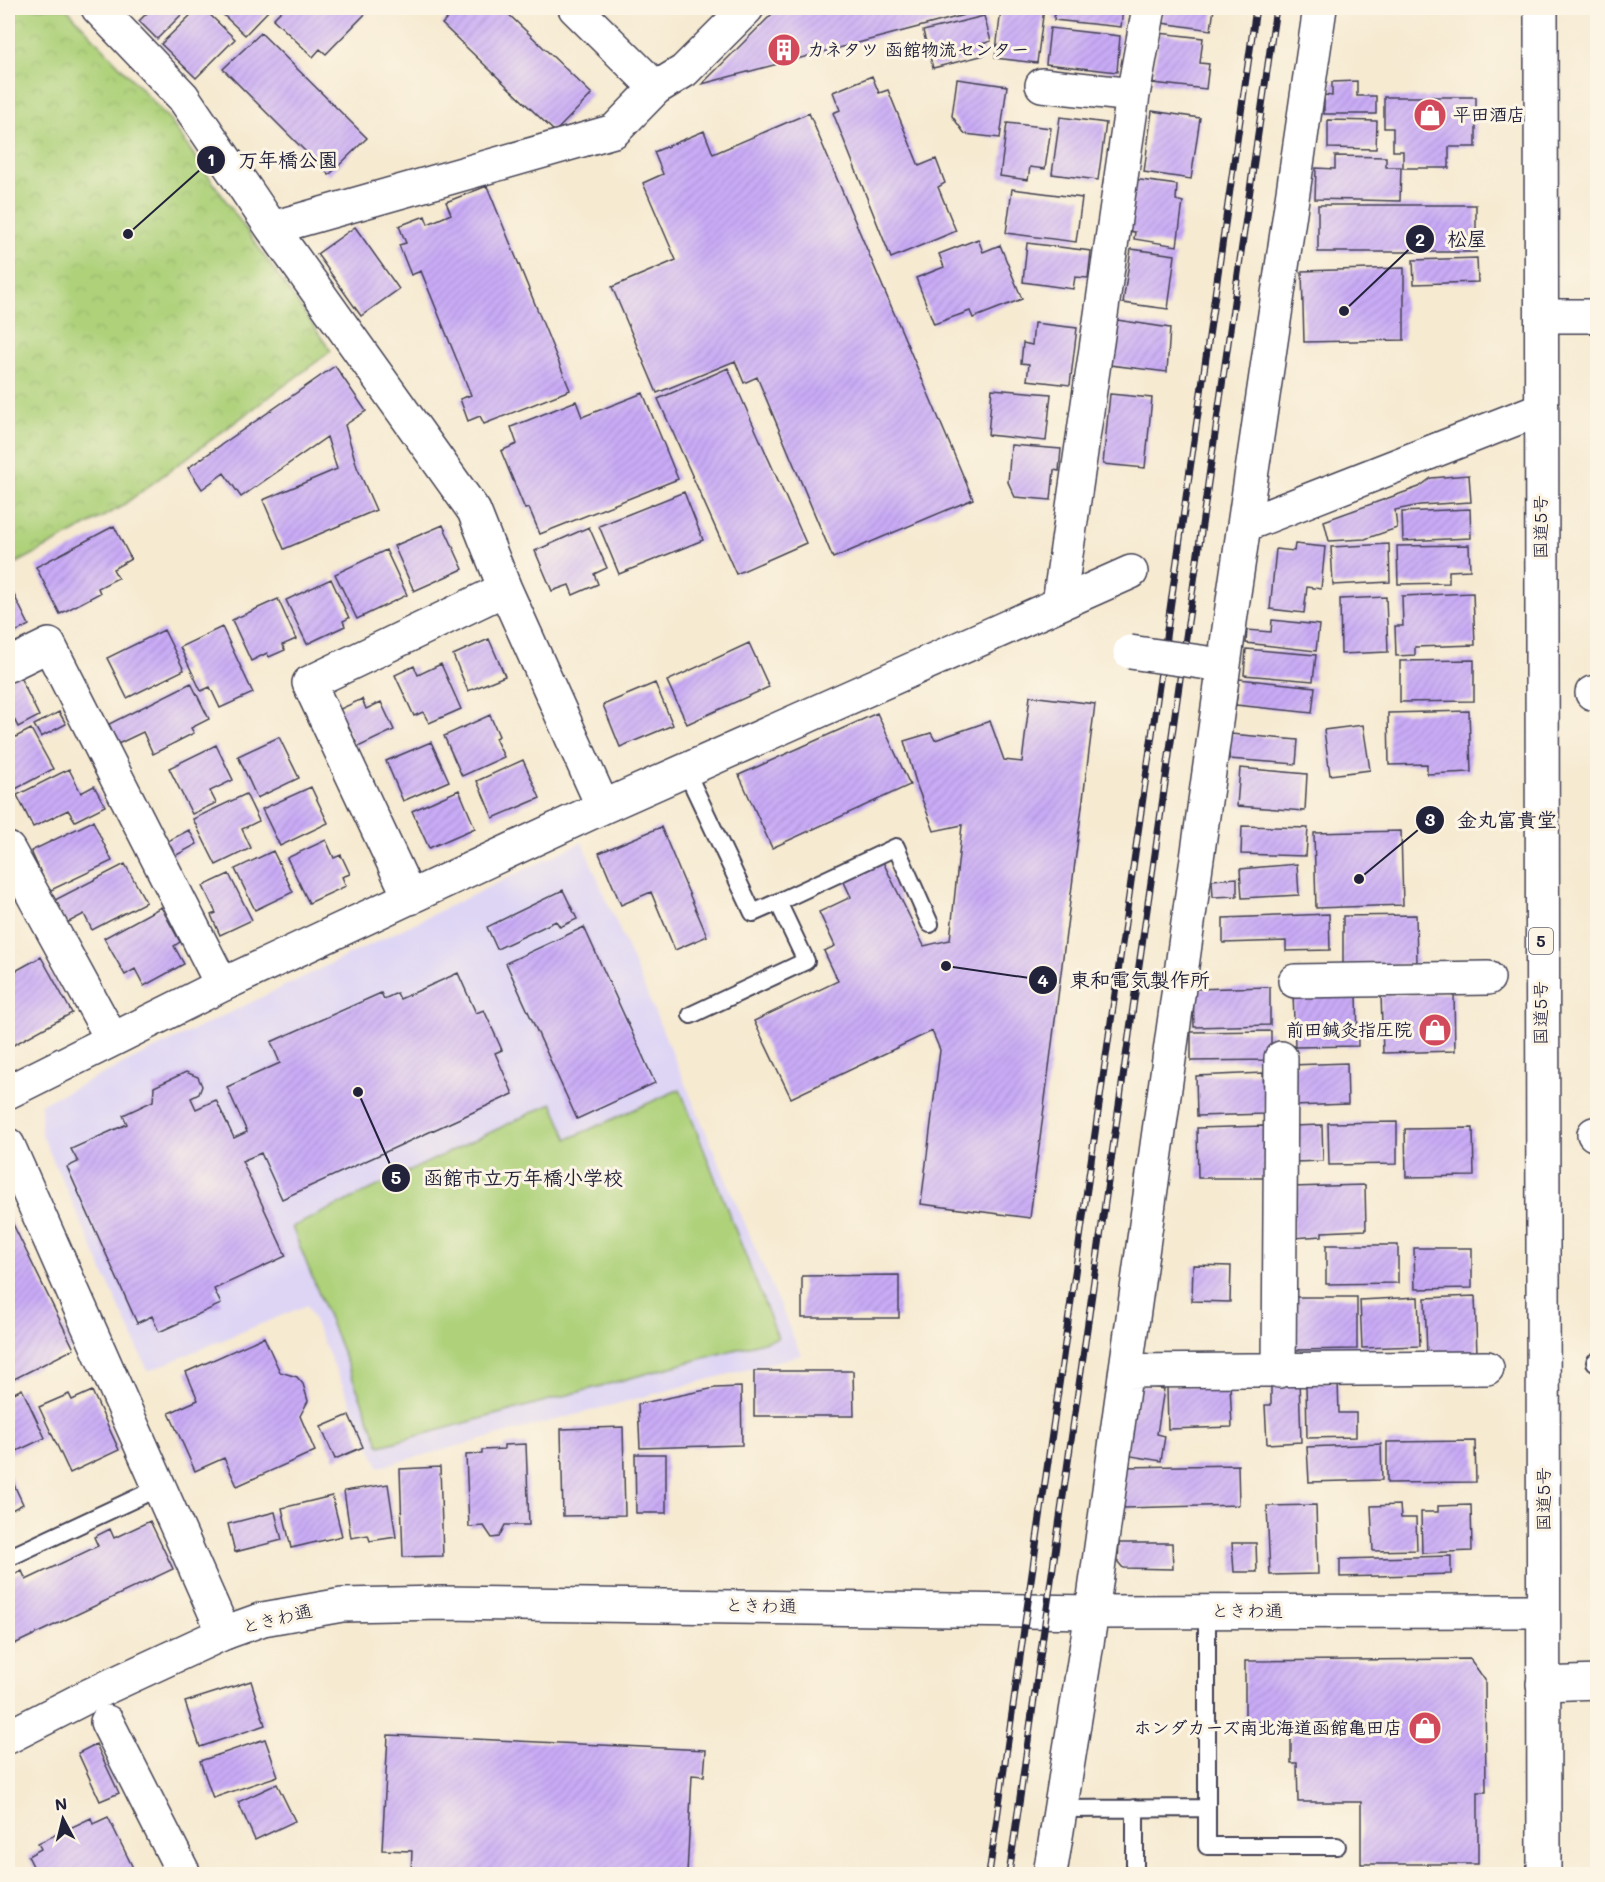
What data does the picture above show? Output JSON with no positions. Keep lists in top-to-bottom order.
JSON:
{
  "streets": {
    "main road": ["国道5号", "5", "ときわ通"]
  },
  "crossings": [
    ["国道5号", "ときわ通"]
  ],
  "places": {
    "building": ["カネタツ 函館物流センター"],
    "shop": ["平田酒店", "前田鍼灸指圧院", "ホンダカーズ南北海道函館亀田店"],
    "other": [
      "万年橋公園",
      "松屋",
      "金丸富貴堂",
      "東和電気製作所",
      "函館市立万年橋小学校"
    ]
  },
  "north": "top"
}
